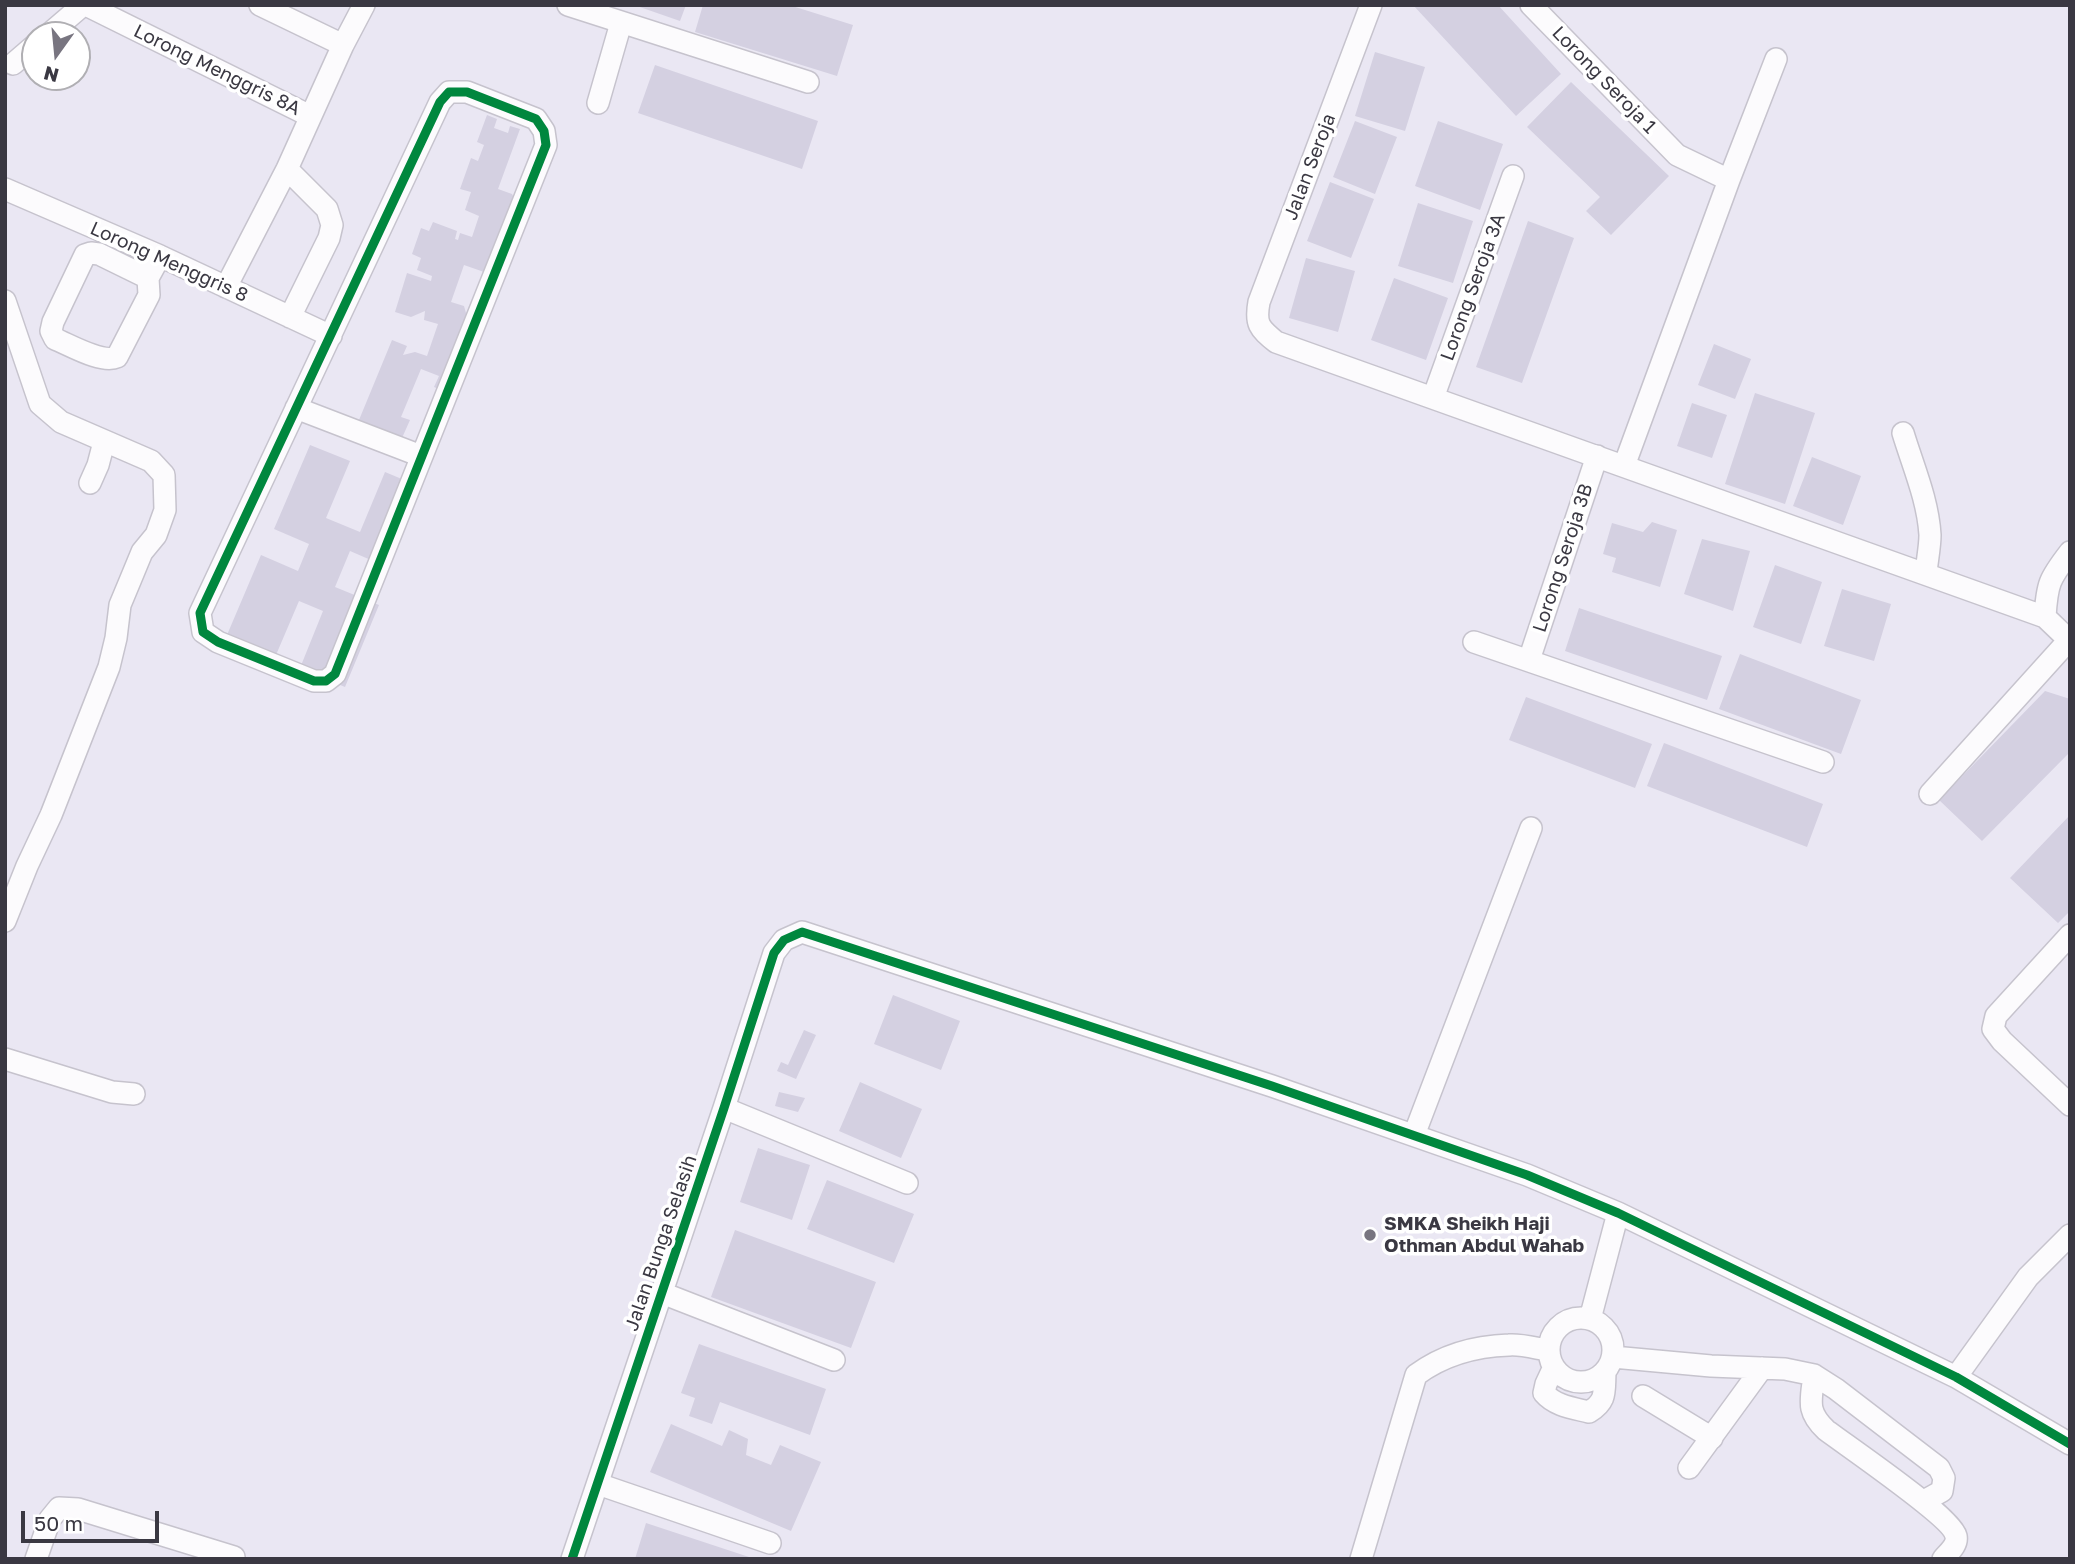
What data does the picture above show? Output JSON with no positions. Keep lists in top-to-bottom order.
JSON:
{
  "streets": {
    "street": [
      "Lorong Menggris 8A",
      "Lorong Seroja 1",
      "Jalan Seroja",
      "Lorong Menggris 8",
      "Lorong Seroja 3A",
      "Lorong Seroja 3B",
      "Jalan Bunga Selasih"
    ]
  },
  "crossings": [
    ["Jalan Seroja", "Lorong Seroja 3A"]
  ],
  "places": ["SMKA Sheikh Haji Othman Abdul Wahab"],
  "scale_bar": "50 m",
  "north": "bottom"
}
